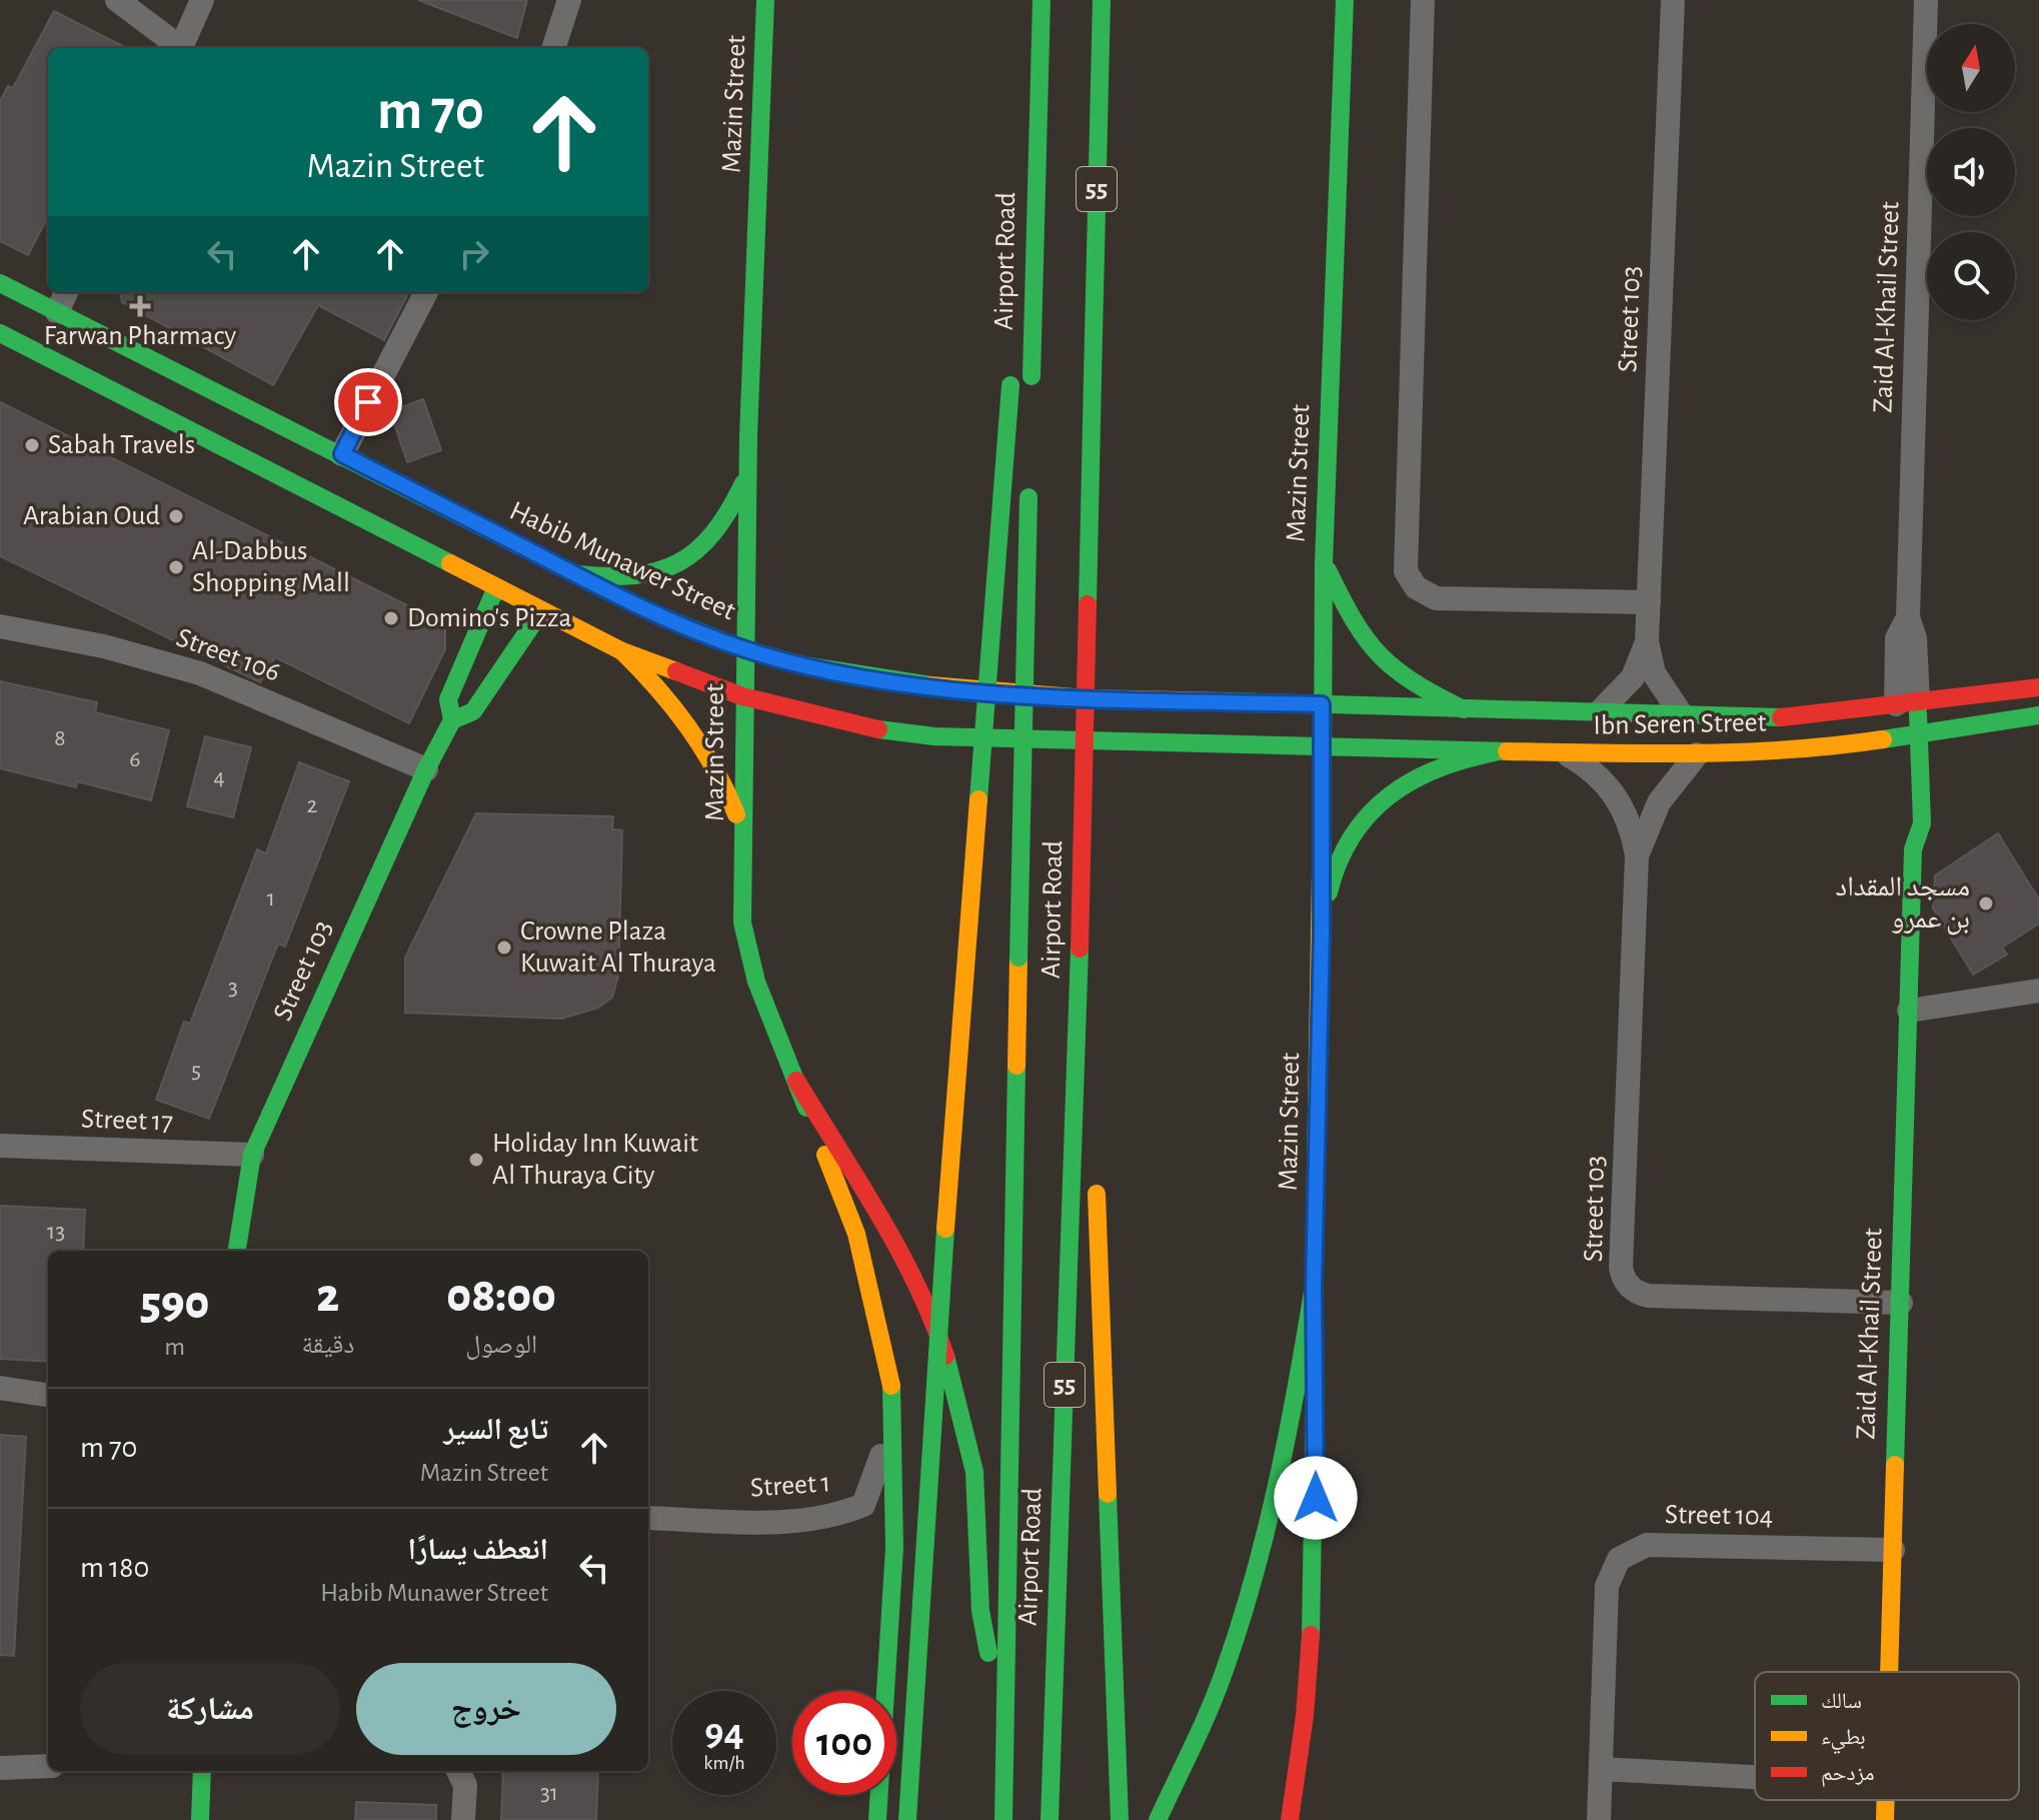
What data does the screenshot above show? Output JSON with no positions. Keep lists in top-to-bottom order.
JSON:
{
  "streets": {
    "main road": [
      "Mazin Street",
      "55",
      "Airport Road",
      "Zaid Al-Khail Street",
      "Street 103",
      "Habib Munawer Street",
      "Ibn Seren Street"
    ],
    "street": [
      "Street 106",
      "Street 17",
      "Street 1",
      "Street 104"
    ]
  },
  "crossings": [
    ["Mazin Street", "Habib Munawer Street"],
    ["Mazin Street", "Ibn Seren Street"],
    ["Mazin Street", "Street 1"],
    ["Zaid Al-Khail Street", "Street 103"],
    ["Zaid Al-Khail Street", "Ibn Seren Street"],
    ["Zaid Al-Khail Street", "Street 104"],
    ["Street 103", "Street 106"],
    ["Street 103", "Ibn Seren Street"],
    ["Street 103", "Street 17"],
    ["Habib Munawer Street", "Ibn Seren Street"]
  ],
  "places": {
    "health": ["Farwan Pharmacy"],
    "other": [
      "Sabah Travels",
      "Arabian Oud",
      "Al-Dabbus Shopping Mall",
      "Domino's Pizza",
      "مسجد المقداد بن عمرو",
      "Crowne Plaza Kuwait Al Thuraya",
      "Holiday Inn Kuwait Al Thuraya City"
    ]
  },
  "house_numbers": [
    "8",
    "6",
    "4",
    "2",
    "1",
    "3",
    "5",
    "13",
    "31"
  ],
  "legend": ["سالك", "بطيء", "مزدحم"],
  "north": "top",
  "page": {
    "turn": ["70 m", "Mazin Street"],
    "eta": [
      "08:00",
      "الوصول",
      "2",
      "دقيقة",
      "590",
      "m"
    ],
    "list": [
      {
        "name": "تابع السير",
        "note": "Mazin Street",
        "value": "70 m"
      },
      {
        "name": "انعطف يسارًا",
        "note": "Habib Munawer Street",
        "value": "180 m"
      }
    ],
    "buttons": ["خروج", "مشاركة"],
    "speed": "94 km/h",
    "limit": "100"
  }
}
